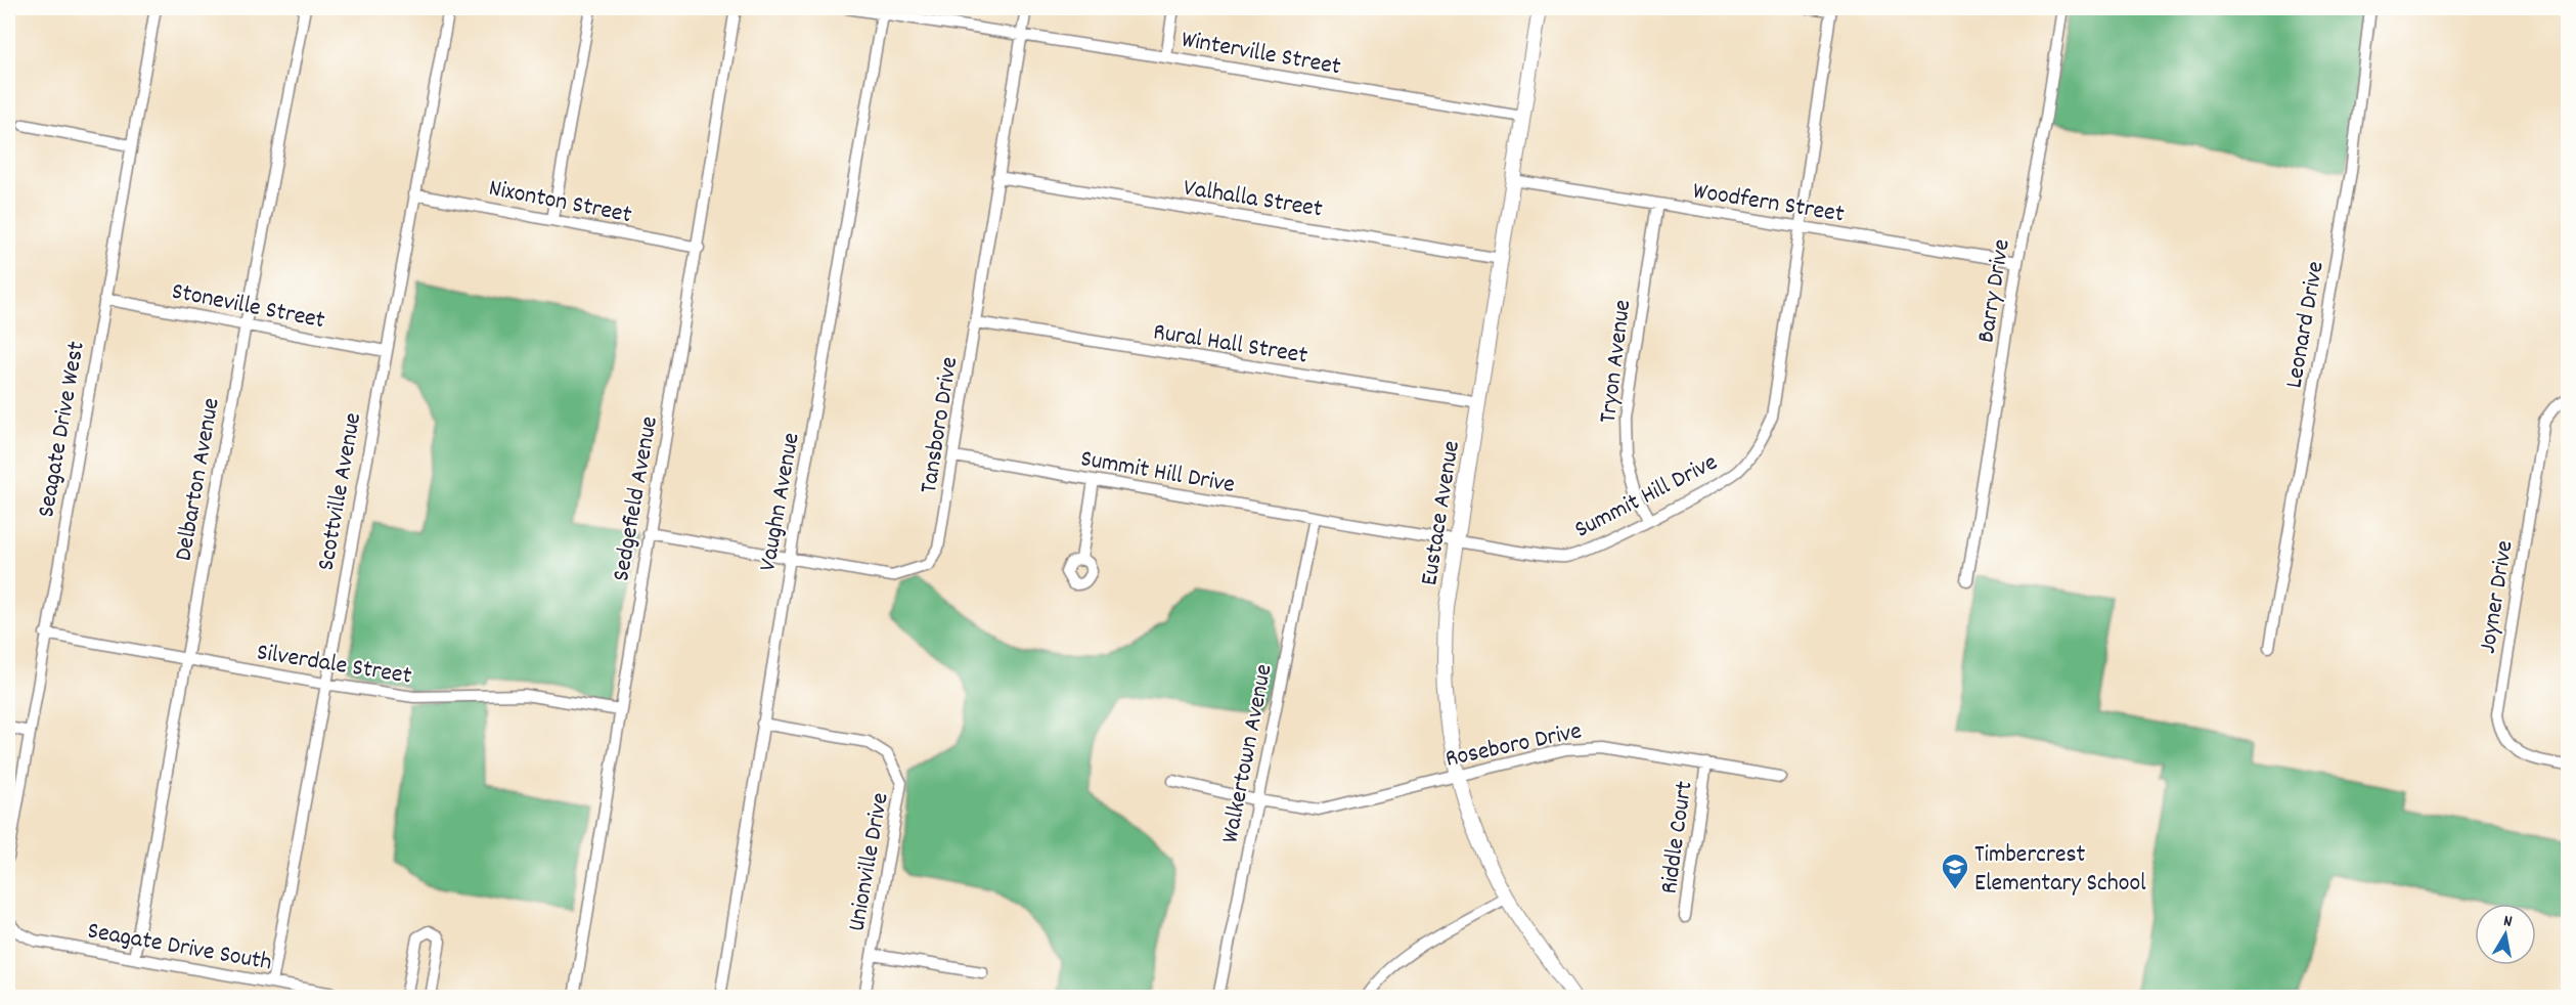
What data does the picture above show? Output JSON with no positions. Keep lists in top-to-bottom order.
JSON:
{
  "streets": {
    "street": [
      "Winterville Street",
      "Valhalla Street",
      "Nixonton Street",
      "Woodfern Street",
      "Barry Drive",
      "Stoneville Street",
      "Leonard Drive",
      "Rural Hall Street",
      "Tryon Avenue",
      "Tansboro Drive",
      "Seagate Drive West",
      "Summit Hill Drive",
      "Delbarton Avenue",
      "Scottville Avenue",
      "Sedgefield Avenue",
      "Vaughn Avenue",
      "Eustace Avenue",
      "Joyner Drive",
      "Silverdale Street",
      "Roseboro Drive",
      "Walkertown Avenue",
      "Riddle Court",
      "Unionville Drive",
      "Seagate Drive South"
    ]
  },
  "crossings": [
    ["Winterville Street", "Tansboro Drive"],
    ["Winterville Street", "Vaughn Avenue"],
    ["Winterville Street", "Eustace Avenue"],
    ["Valhalla Street", "Tansboro Drive"],
    ["Valhalla Street", "Eustace Avenue"],
    ["Nixonton Street", "Scottville Avenue"],
    ["Nixonton Street", "Sedgefield Avenue"],
    ["Woodfern Street", "Barry Drive"],
    ["Woodfern Street", "Tryon Avenue"],
    ["Woodfern Street", "Summit Hill Drive"],
    ["Woodfern Street", "Eustace Avenue"],
    ["Stoneville Street", "Seagate Drive West"],
    ["Stoneville Street", "Delbarton Avenue"],
    ["Stoneville Street", "Scottville Avenue"],
    ["Rural Hall Street", "Tansboro Drive"],
    ["Rural Hall Street", "Eustace Avenue"],
    ["Tryon Avenue", "Summit Hill Drive"],
    ["Tansboro Drive", "Summit Hill Drive"],
    ["Tansboro Drive", "Sedgefield Avenue"],
    ["Tansboro Drive", "Vaughn Avenue"],
    ["Seagate Drive West", "Silverdale Street"],
    ["Summit Hill Drive", "Eustace Avenue"],
    ["Summit Hill Drive", "Walkertown Avenue"],
    ["Delbarton Avenue", "Silverdale Street"],
    ["Delbarton Avenue", "Seagate Drive South"],
    ["Scottville Avenue", "Silverdale Street"],
    ["Scottville Avenue", "Seagate Drive South"],
    ["Sedgefield Avenue", "Silverdale Street"],
    ["Vaughn Avenue", "Unionville Drive"],
    ["Eustace Avenue", "Roseboro Drive"],
    ["Roseboro Drive", "Walkertown Avenue"],
    ["Roseboro Drive", "Riddle Court"]
  ],
  "places": {
    "school or university": ["Timbercrest Elementary School"]
  },
  "north": "top"
}
